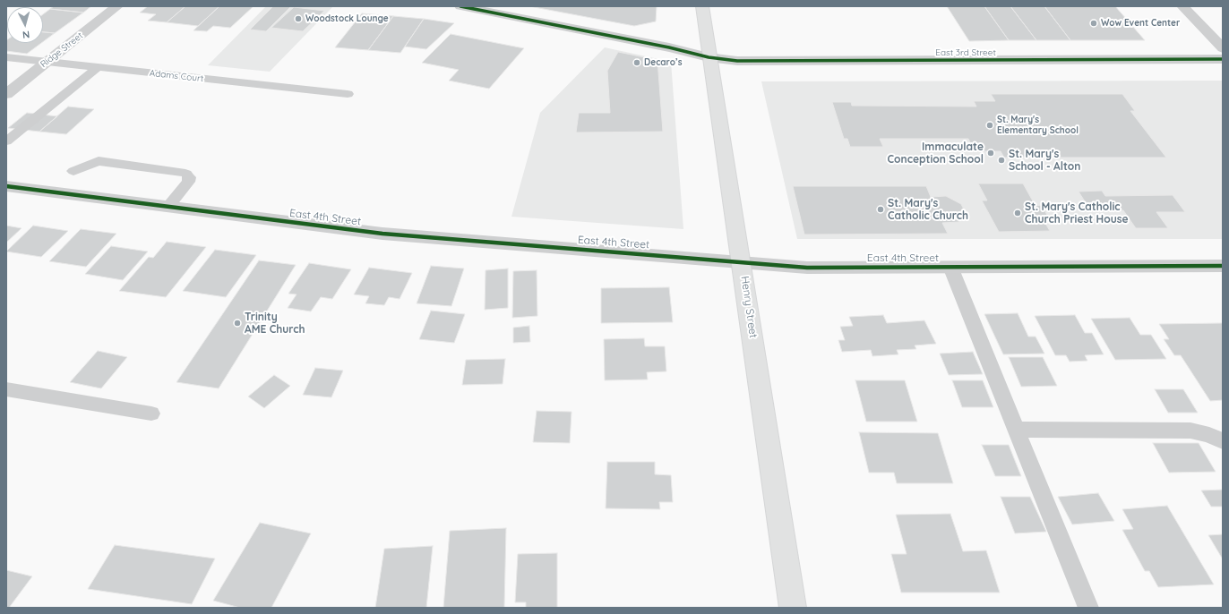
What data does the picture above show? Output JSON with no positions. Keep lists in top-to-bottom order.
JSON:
{
  "streets": {
    "street": [
      "Ridge Street",
      "East 3rd Street",
      "East 4th Street",
      "Henry Street"
    ],
    "lane": ["Adams Court"]
  },
  "crossings": [
    ["Ridge Street", "Adams Court"],
    ["East 3rd Street", "Henry Street"],
    ["East 4th Street", "Henry Street"]
  ],
  "places": [
    "Woodstock Lounge",
    "Wow Event Center",
    "Decaro’s",
    "St. Mary's Elementary School",
    "Immaculate Conception School",
    "St. Mary's School - Alton",
    "St. Mary's Catholic Church",
    "St. Mary's Catholic Church Priest House",
    "Trinity AME Church"
  ],
  "north": "bottom"
}
